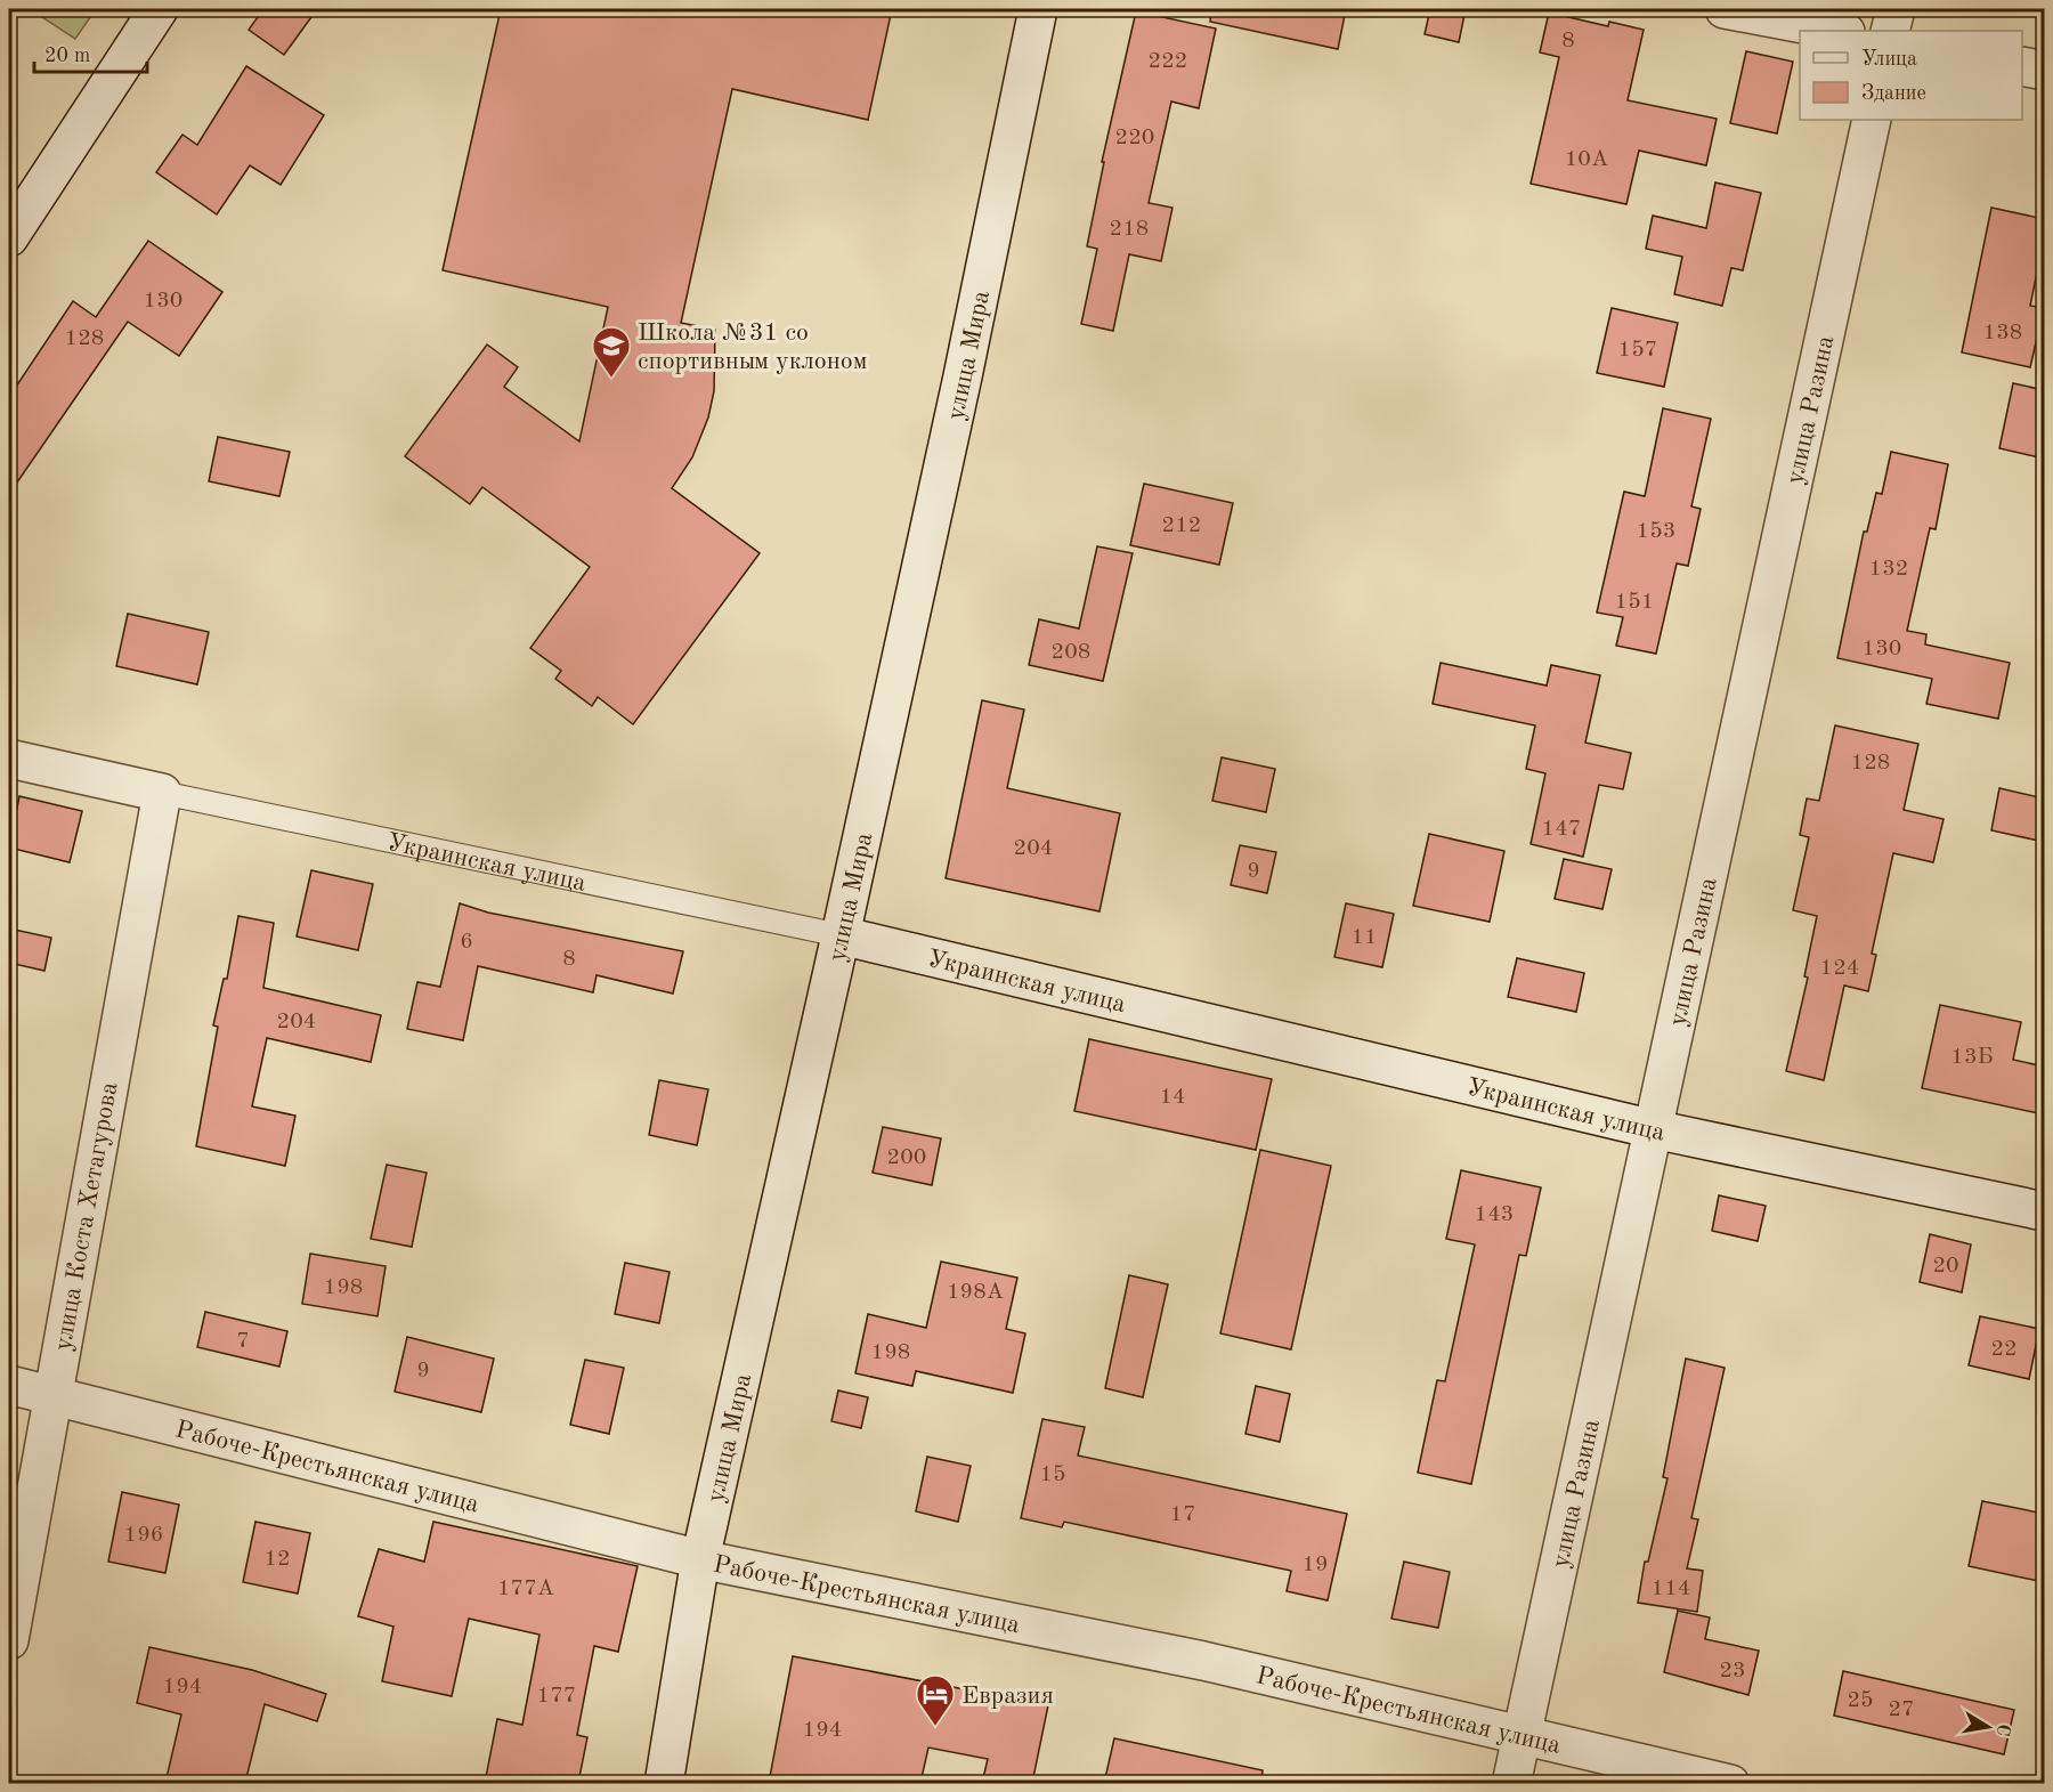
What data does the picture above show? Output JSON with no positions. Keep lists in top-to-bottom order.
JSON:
{
  "streets": {
    "street": [
      "улица Мира",
      "улица Разина",
      "Украинская улица",
      "улица Коста Хетагурова",
      "Рабоче-Крестьянская улица"
    ]
  },
  "crossings": [
    ["улица Мира", "Украинская улица"],
    ["улица Мира", "Рабоче-Крестьянская улица"],
    ["улица Разина", "Украинская улица"],
    ["улица Разина", "Рабоче-Крестьянская улица"],
    ["Украинская улица", "улица Коста Хетагурова"],
    ["улица Коста Хетагурова", "Рабоче-Крестьянская улица"]
  ],
  "places": {
    "school or university": ["Школа №31 со спортивным уклоном"],
    "hotel": ["Евразия"]
  },
  "house_numbers": [
    "8",
    "222",
    "220",
    "10А",
    "218",
    "130",
    "138",
    "128",
    "157",
    "212",
    "153",
    "132",
    "151",
    "130",
    "208",
    "128",
    "147",
    "204",
    "9",
    "11",
    "6",
    "8",
    "124",
    "204",
    "13Б",
    "14",
    "200",
    "143",
    "20",
    "198",
    "198А",
    "7",
    "22",
    "198",
    "9",
    "15",
    "17",
    "196",
    "12",
    "19",
    "177А",
    "114",
    "23",
    "194",
    "177",
    "25",
    "27",
    "194"
  ],
  "legend": ["Улица", "Здание"],
  "scale_bar": "20 m",
  "north": "right"
}
